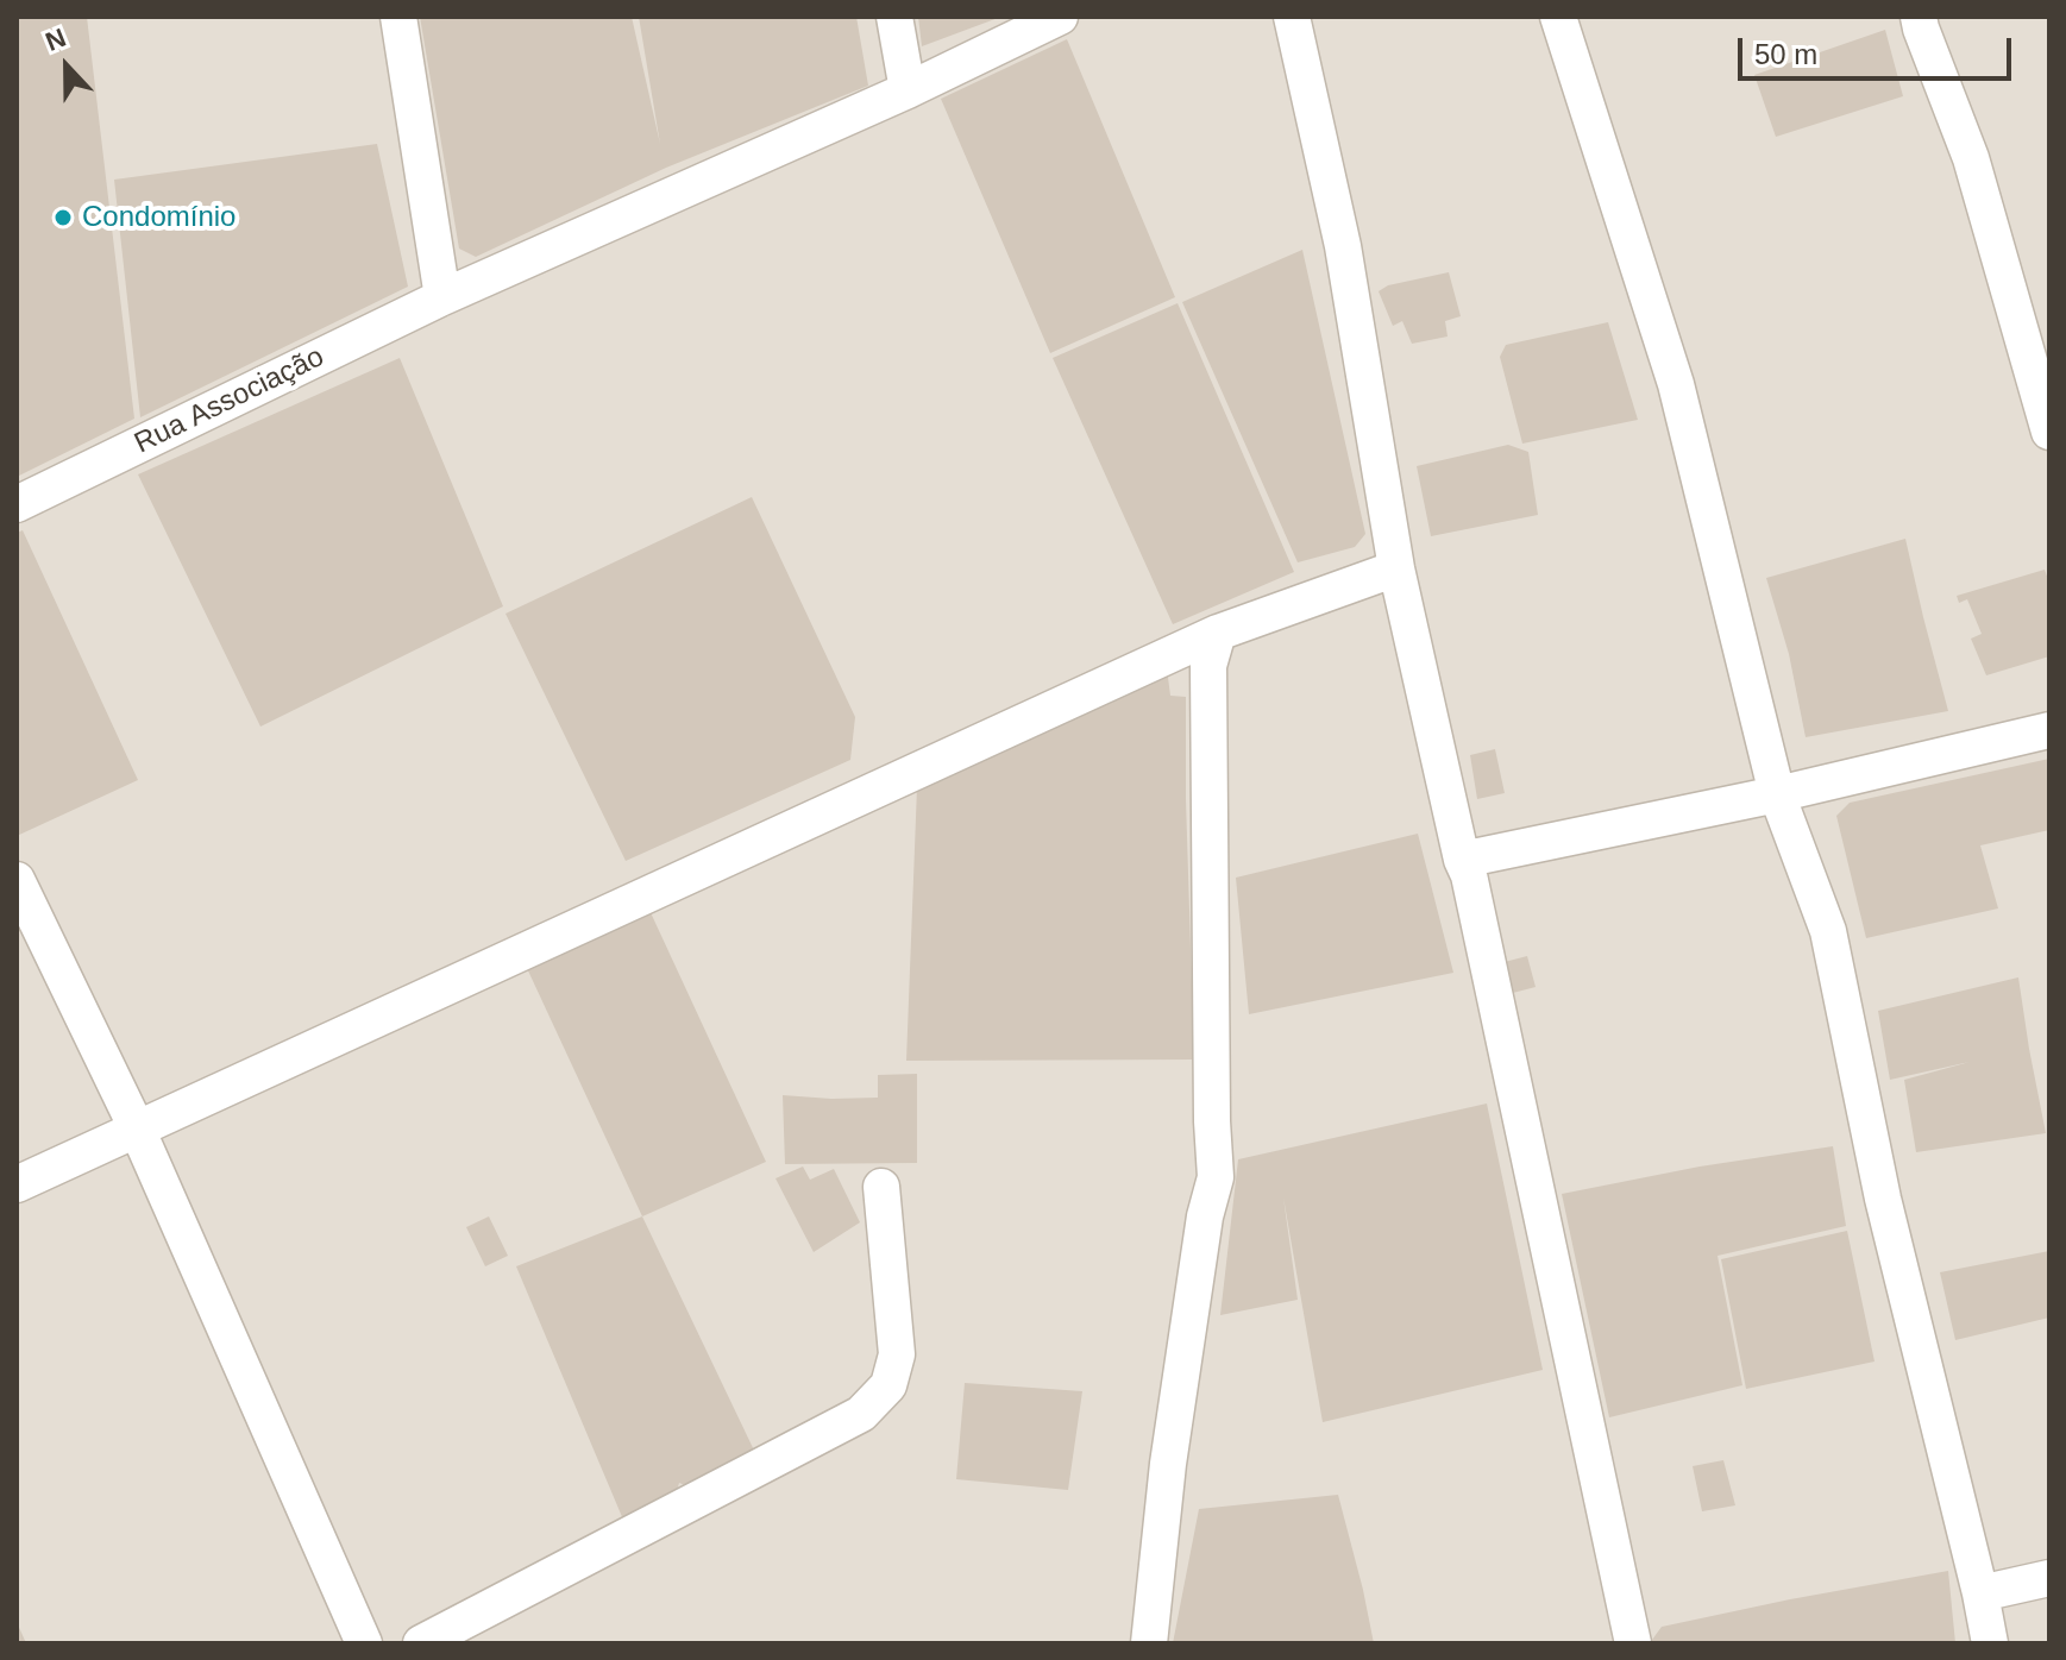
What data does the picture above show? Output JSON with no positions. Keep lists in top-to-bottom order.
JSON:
{
  "streets": {
    "street": ["Rua Associação"]
  },
  "places": ["Condomínio"],
  "scale_bar": "50 m",
  "north": "top"
}
